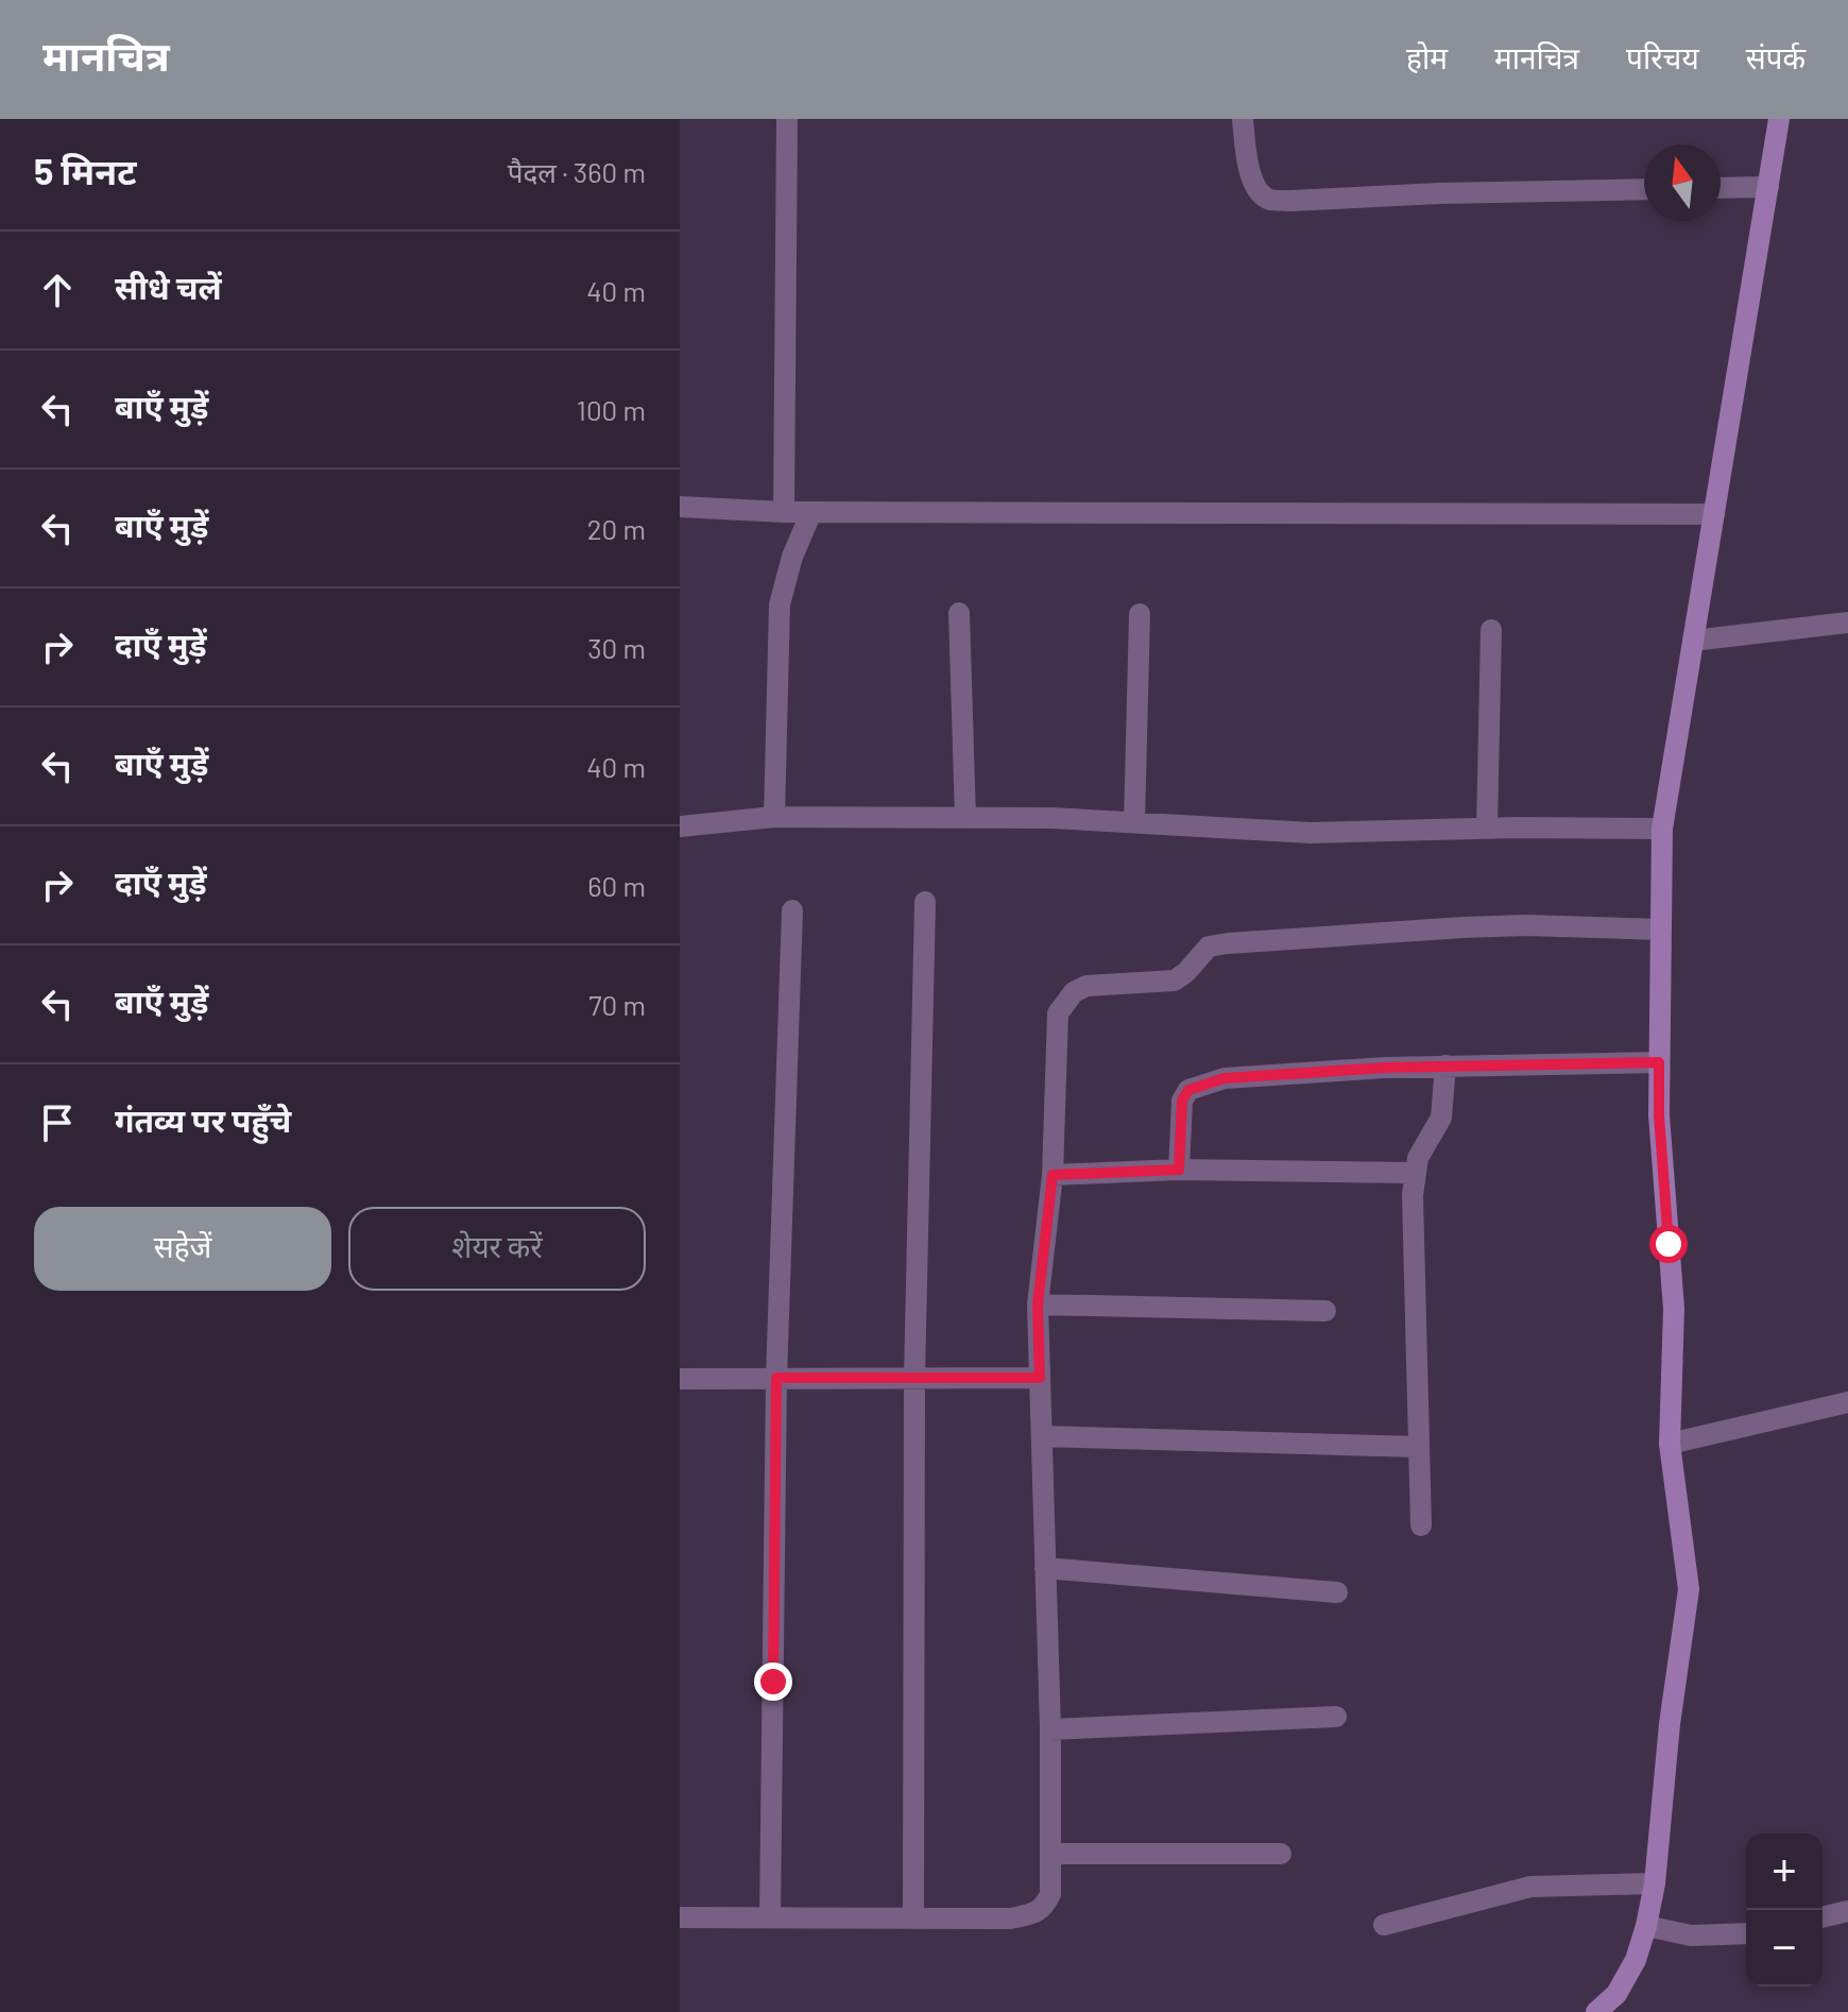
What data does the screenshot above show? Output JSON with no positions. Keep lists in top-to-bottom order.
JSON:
{
  "north": "top",
  "page": {
    "header": "मानचित्र",
    "nav": [
      "होम",
      "मानचित्र",
      "परिचय",
      "संपर्क"
    ],
    "heading": ["5 मिनट", "पैदल · 360 m"],
    "list": [
      ["सीधे चलें", "40 m"],
      ["बाएँ मुड़ें", "100 m"],
      ["बाएँ मुड़ें", "20 m"],
      ["दाएँ मुड़ें", "30 m"],
      ["बाएँ मुड़ें", "40 m"],
      ["दाएँ मुड़ें", "60 m"],
      ["बाएँ मुड़ें", "70 m"],
      "गंतव्य पर पहुँचे"
    ],
    "buttons": ["सहेजें", "शेयर करें"],
    "map_buttons": ["+", "−"]
  }
}
